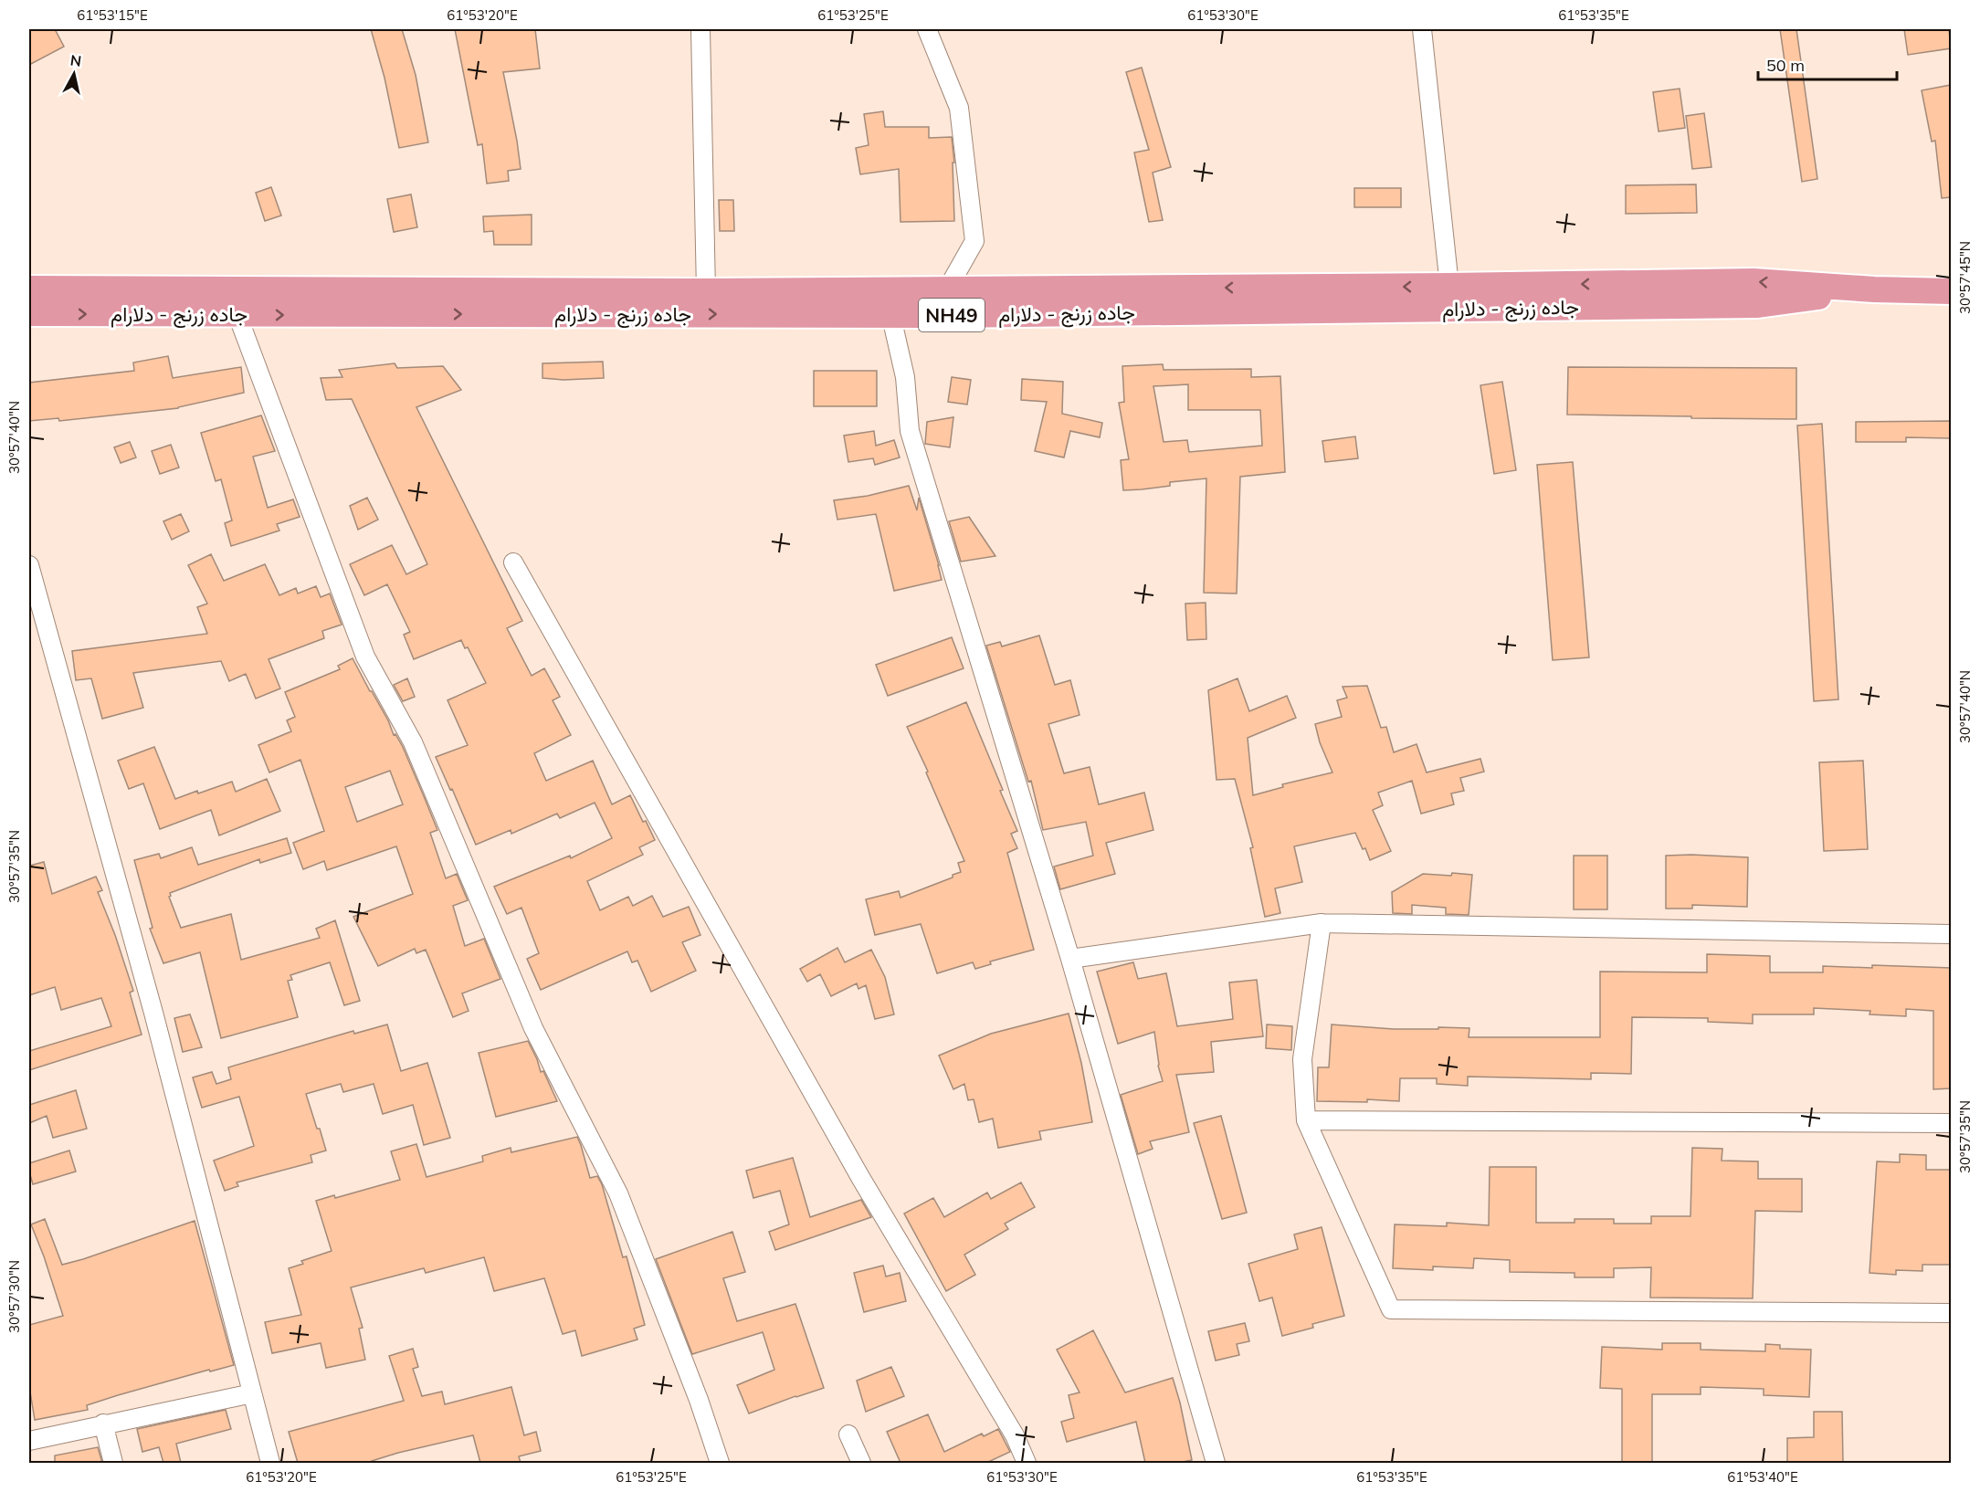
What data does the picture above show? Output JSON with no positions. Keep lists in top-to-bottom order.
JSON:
{
  "streets": {
    "highway": ["جاده زرنج - دلارام", "NH49"]
  },
  "scale_bar": "50 m",
  "north": "top",
  "coordinates": [
    "61°53'15\"E",
    "61°53'20\"E",
    "61°53'25\"E",
    "61°53'30\"E",
    "61°53'35\"E",
    "30°57'45\"N",
    "30°57'40\"N",
    "30°57'35\"N",
    "30°57'30\"N",
    "61°53'40\"E"
  ]
}
